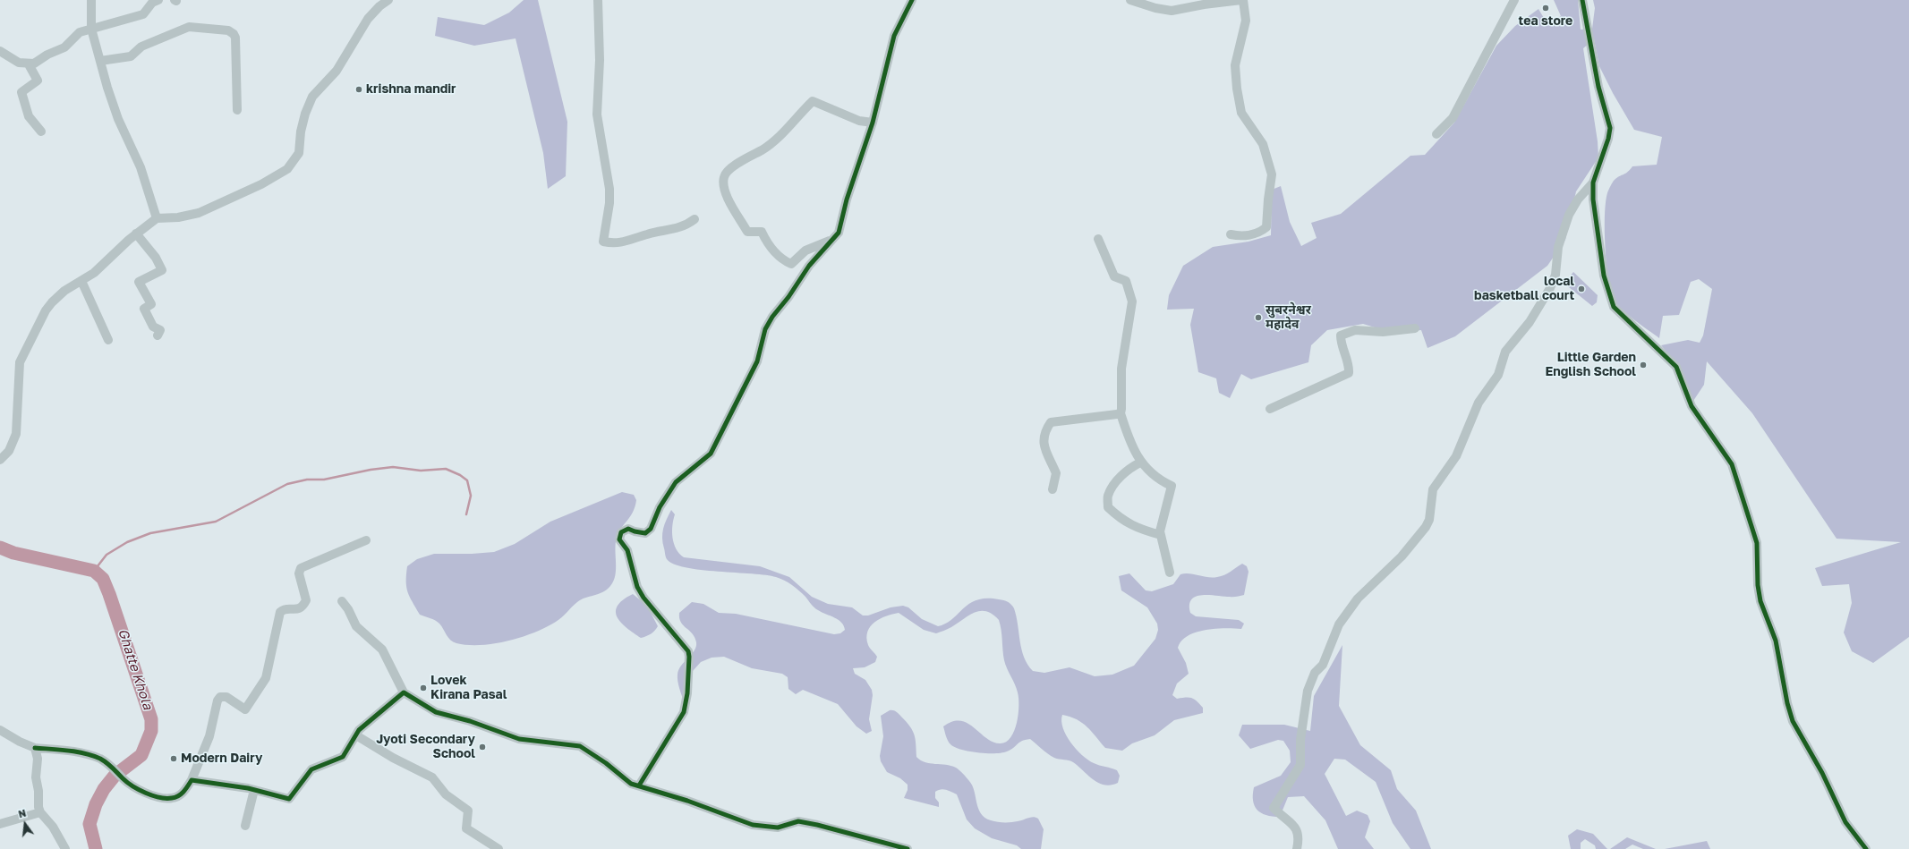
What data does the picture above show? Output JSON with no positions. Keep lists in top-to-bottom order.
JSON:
{
  "water": ["Ghatte Khola"],
  "places": [
    "tea store",
    "krishna mandir",
    "local basketball court",
    "सुबरनेश्वर महादेव",
    "Little Garden English School",
    "Lovek Kirana Pasal",
    "Jyoti Secondary School",
    "Modern Dairy"
  ],
  "north": "top"
}
